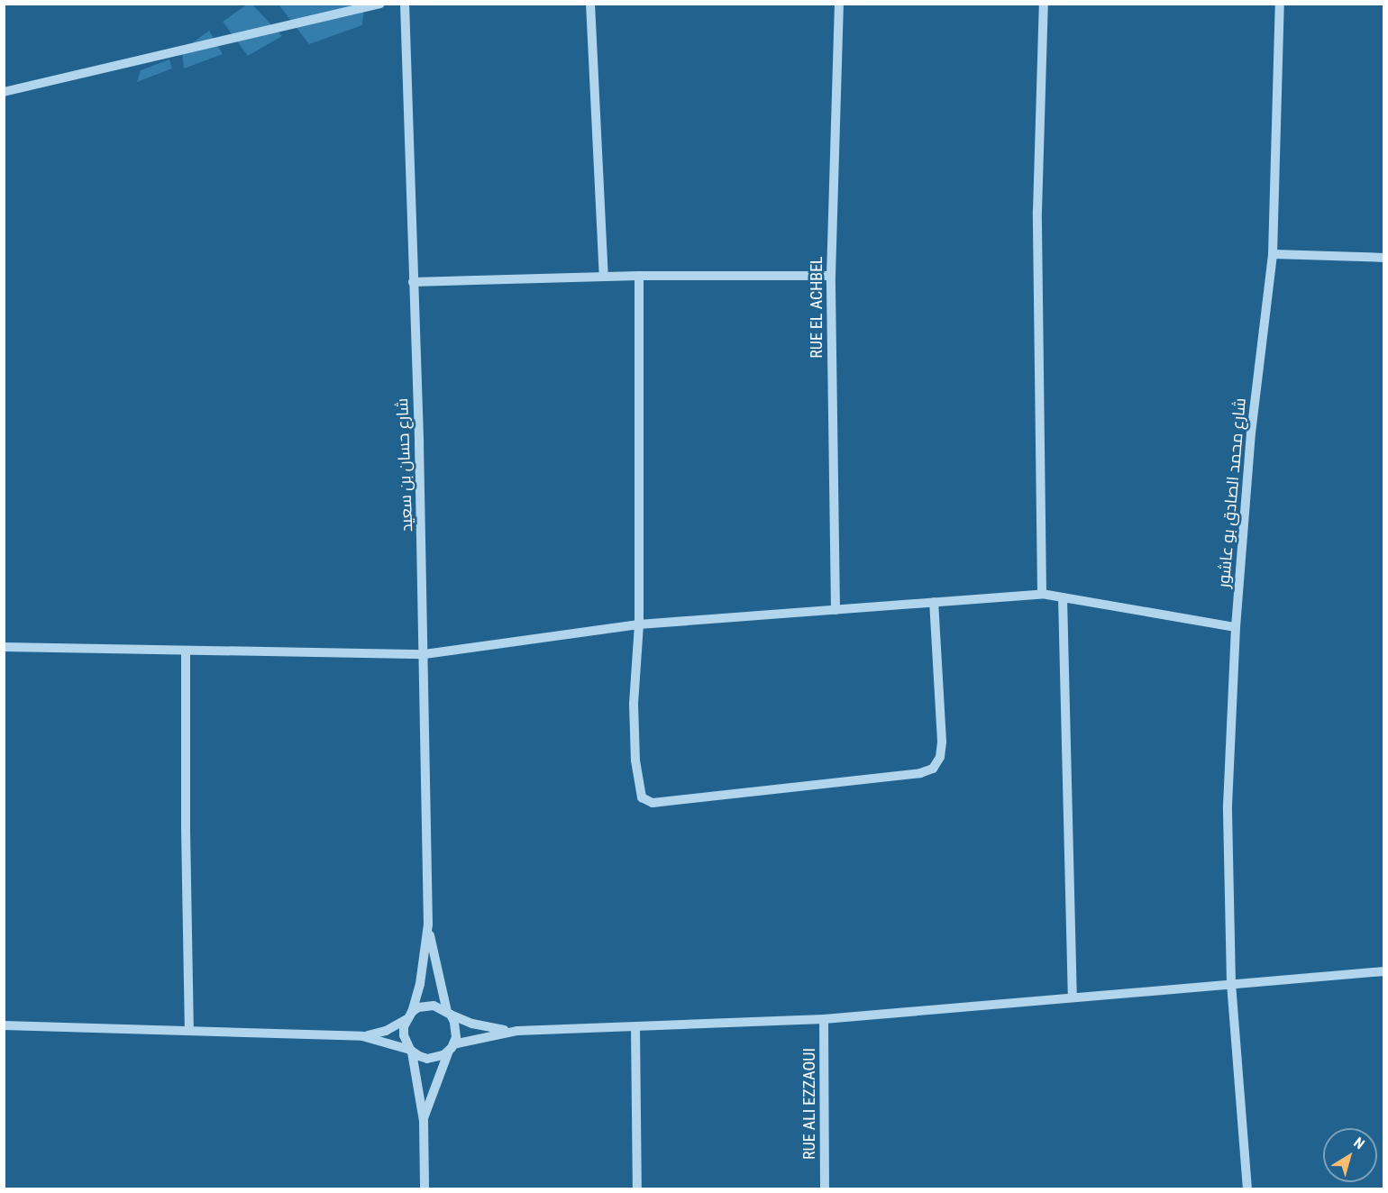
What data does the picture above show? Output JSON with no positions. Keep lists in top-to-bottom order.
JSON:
{
  "streets": {
    "street": [
      "RUE EL ACHBEL",
      "شارع حسان بن سعيد",
      "شارع محمد الصادق بو عاشور",
      "RUE ALI EZZAOUI"
    ]
  },
  "north": "top right"
}
